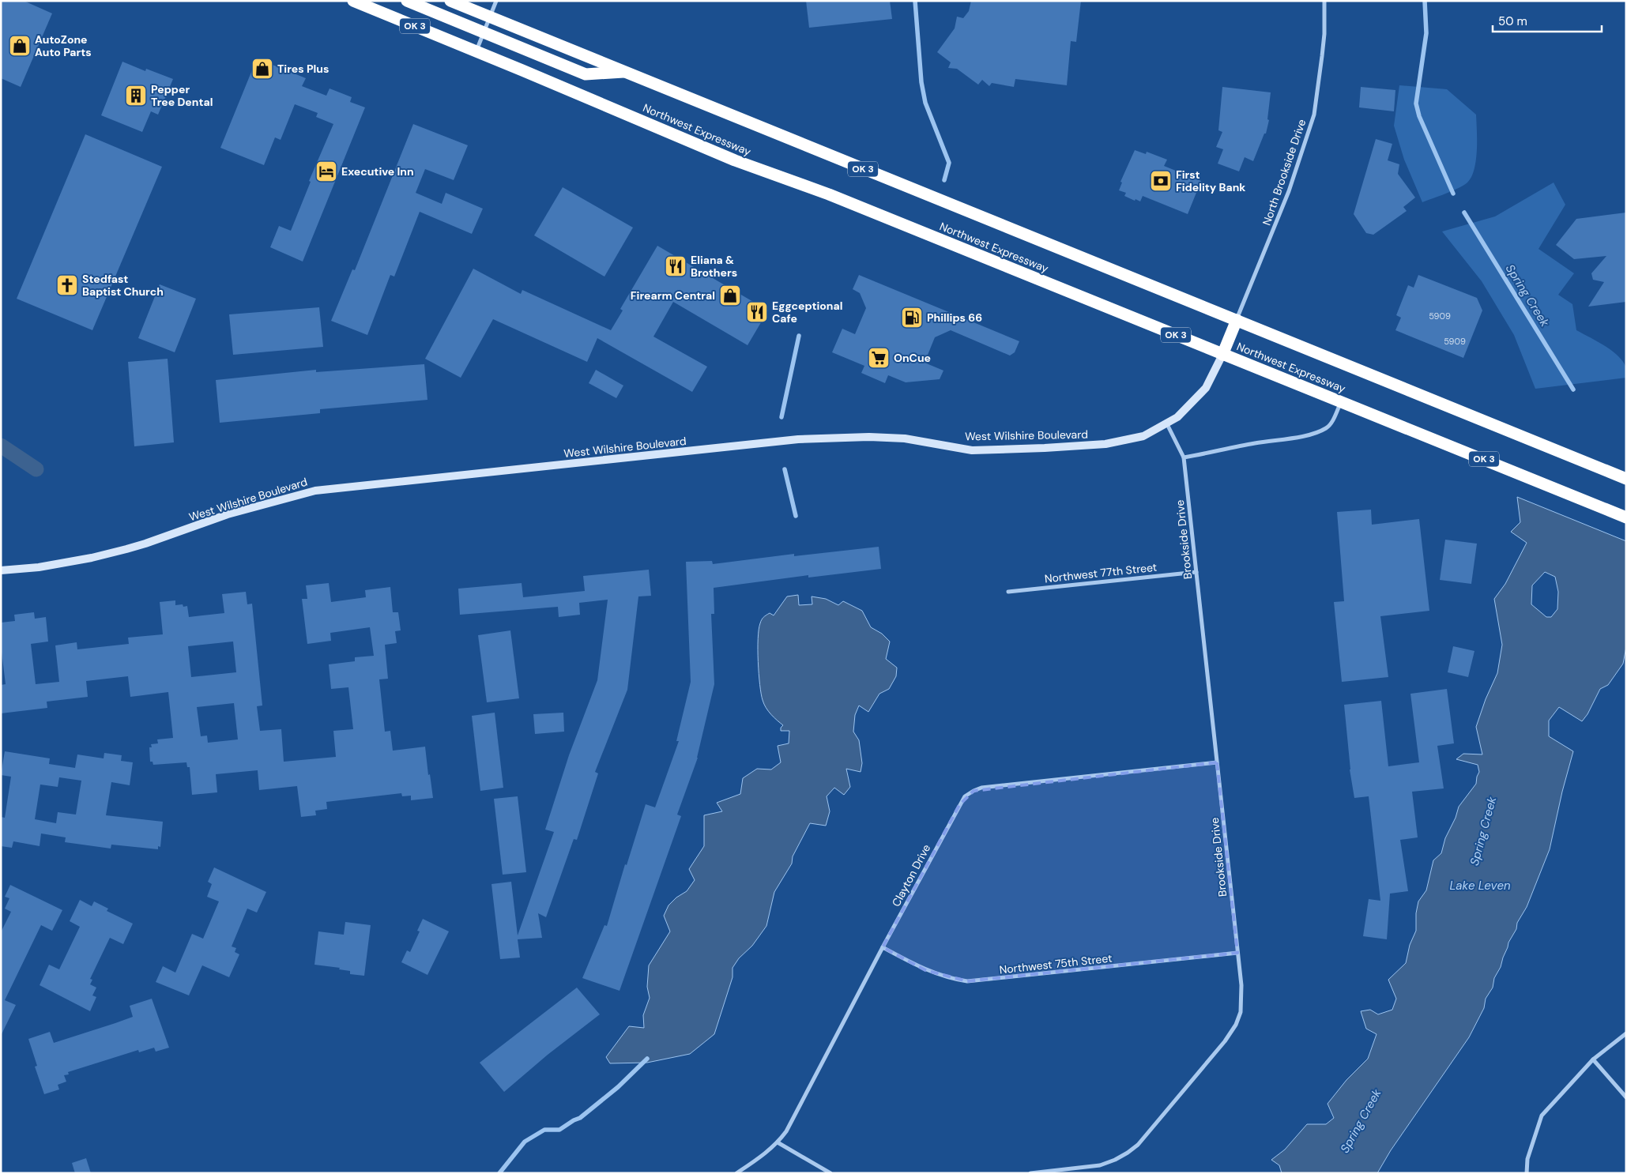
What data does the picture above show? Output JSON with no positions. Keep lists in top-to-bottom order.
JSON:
{
  "streets": {
    "highway": ["OK 3", "Northwest Expressway"],
    "main road": ["West Wilshire Boulevard"],
    "street": [
      "North Brookside Drive",
      "Brookside Drive",
      "Northwest 77th Street",
      "Clayton Drive",
      "Northwest 75th Street"
    ]
  },
  "crossings": [
    ["OK 3", "North Brookside Drive"],
    ["Northwest Expressway", "West Wilshire Boulevard"],
    ["West Wilshire Boulevard", "Brookside Drive"],
    ["Brookside Drive", "Northwest 77th Street"],
    ["Brookside Drive", "Clayton Drive"],
    ["Brookside Drive", "Northwest 75th Street"],
    ["Clayton Drive", "Northwest 75th Street"]
  ],
  "water": ["Spring Creek", "Lake Leven"],
  "places": {
    "shop": ["AutoZone Auto Parts", "Tires Plus", "Firearm Central"],
    "building": ["Pepper Tree Dental"],
    "hotel": ["Executive Inn"],
    "bank": ["First Fidelity Bank"],
    "restaurant": ["Eliana & Brothers", "Eggceptional Cafe"],
    "church": ["Stedfast Baptist Church"],
    "fuel station": ["Phillips 66"],
    "supermarket": ["OnCue"]
  },
  "house_numbers": ["5909", "5909"],
  "scale_bar": "50 m"
}
